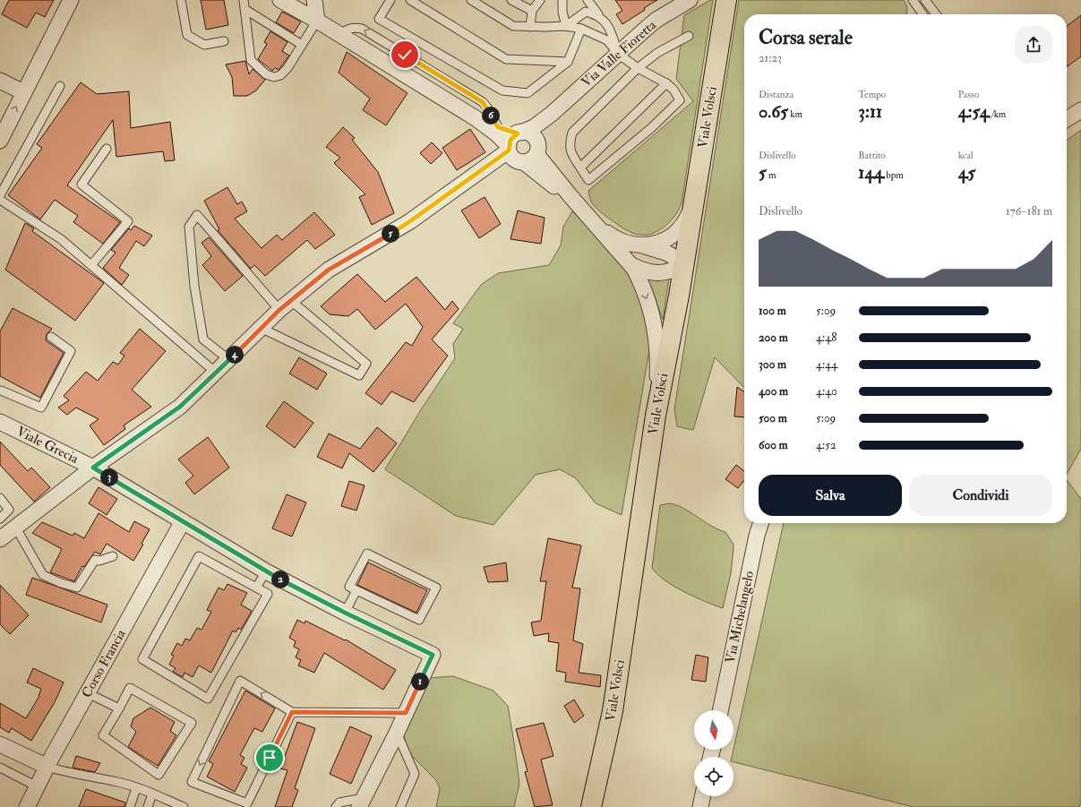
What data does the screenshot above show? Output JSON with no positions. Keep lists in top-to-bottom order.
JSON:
{
  "streets": {
    "main road": ["Viale Volsci"],
    "street": [
      "Via Valle Fioretta",
      "Viale Grecia",
      "Via Michelangelo",
      "Corso Francia"
    ]
  },
  "crossings": [
    ["Viale Grecia", "Corso Francia"]
  ],
  "north": "bottom",
  "page": {
    "heading": ["Corsa serale", "21:23"],
    "stats": [
      ["Distanza", "0.65 km"],
      ["Tempo", "3:11"],
      ["Passo", "4:54 /km"],
      ["Dislivello", "5 m"],
      ["Battito", "144 bpm"],
      ["kcal", "45"]
    ],
    "pins": [
      "6",
      "5",
      "4",
      "3",
      "2",
      "1"
    ],
    "chart": ["Dislivello", "176–181 m"],
    "list": [
      {
        "name": "100 m",
        "note": "5:09"
      },
      {
        "name": "200 m",
        "note": "4:48"
      },
      {
        "name": "300 m",
        "note": "4:44"
      },
      {
        "name": "400 m",
        "note": "4:40"
      },
      {
        "name": "500 m",
        "note": "5:09"
      },
      {
        "name": "600 m",
        "note": "4:52"
      }
    ],
    "buttons": ["Salva", "Condividi"]
  }
}
